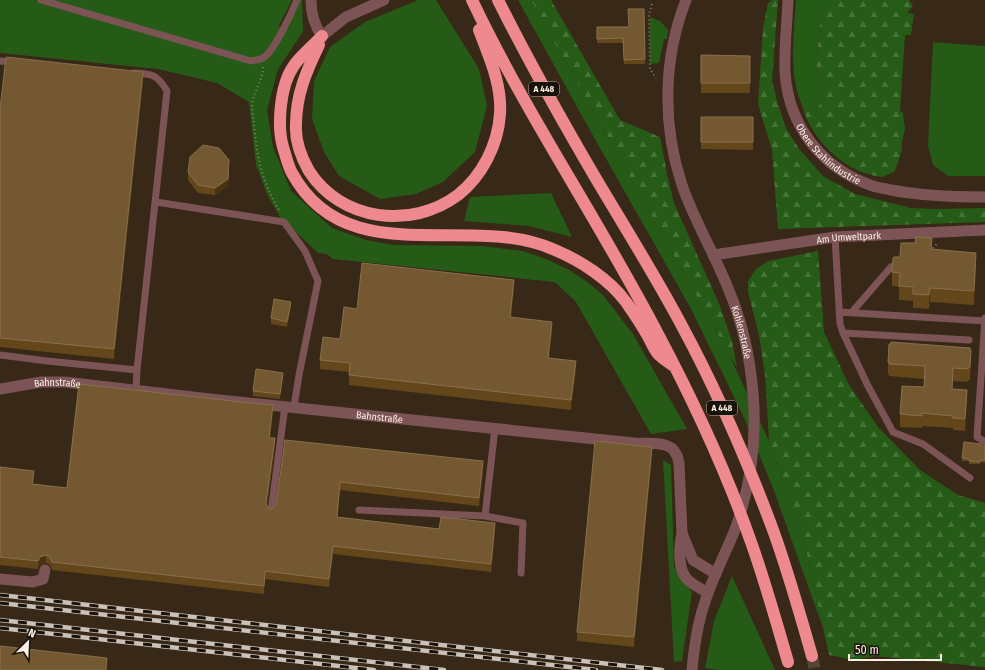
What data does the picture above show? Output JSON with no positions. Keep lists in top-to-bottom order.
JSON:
{
  "streets": {
    "highway": ["A 448"],
    "street": [
      "Obere Stahlindustrie",
      "Am Umweltpark",
      "Kohlenstraße",
      "Bahnstraße"
    ]
  },
  "crossings": [
    ["Am Umweltpark", "Kohlenstraße"],
    ["Kohlenstraße", "Bahnstraße"]
  ],
  "scale_bar": "50 m",
  "north": "top right"
}
